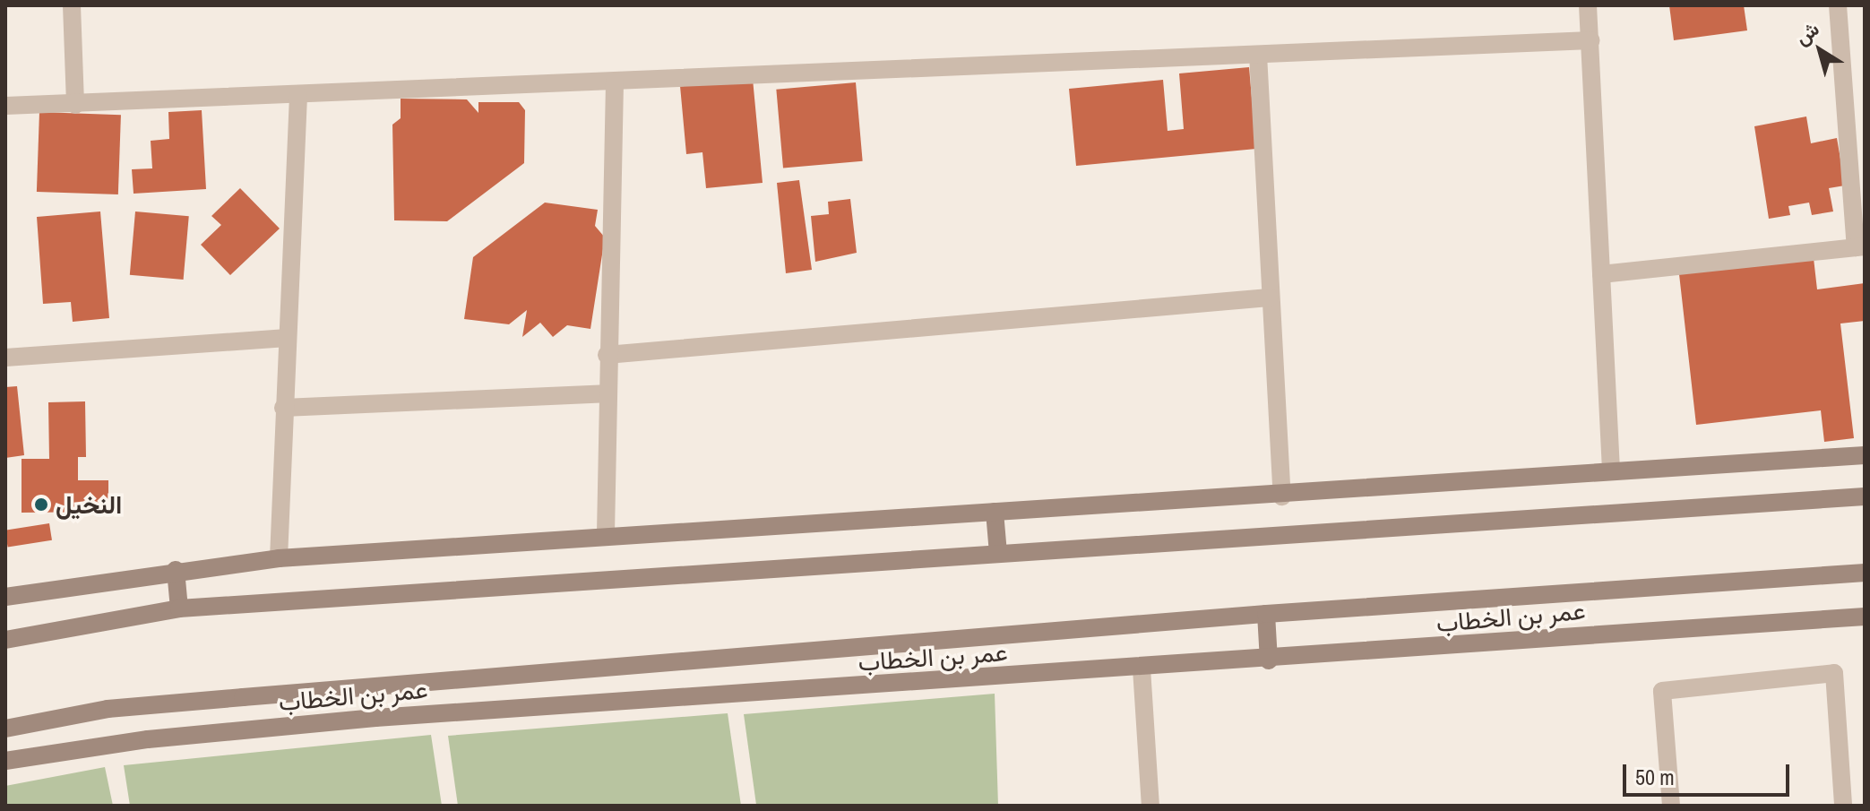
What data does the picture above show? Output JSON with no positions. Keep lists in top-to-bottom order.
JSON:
{
  "streets": {
    "main road": ["عمر بن الخطاب"]
  },
  "places": ["النخيل"],
  "scale_bar": "50 m",
  "north": "top left"
}
